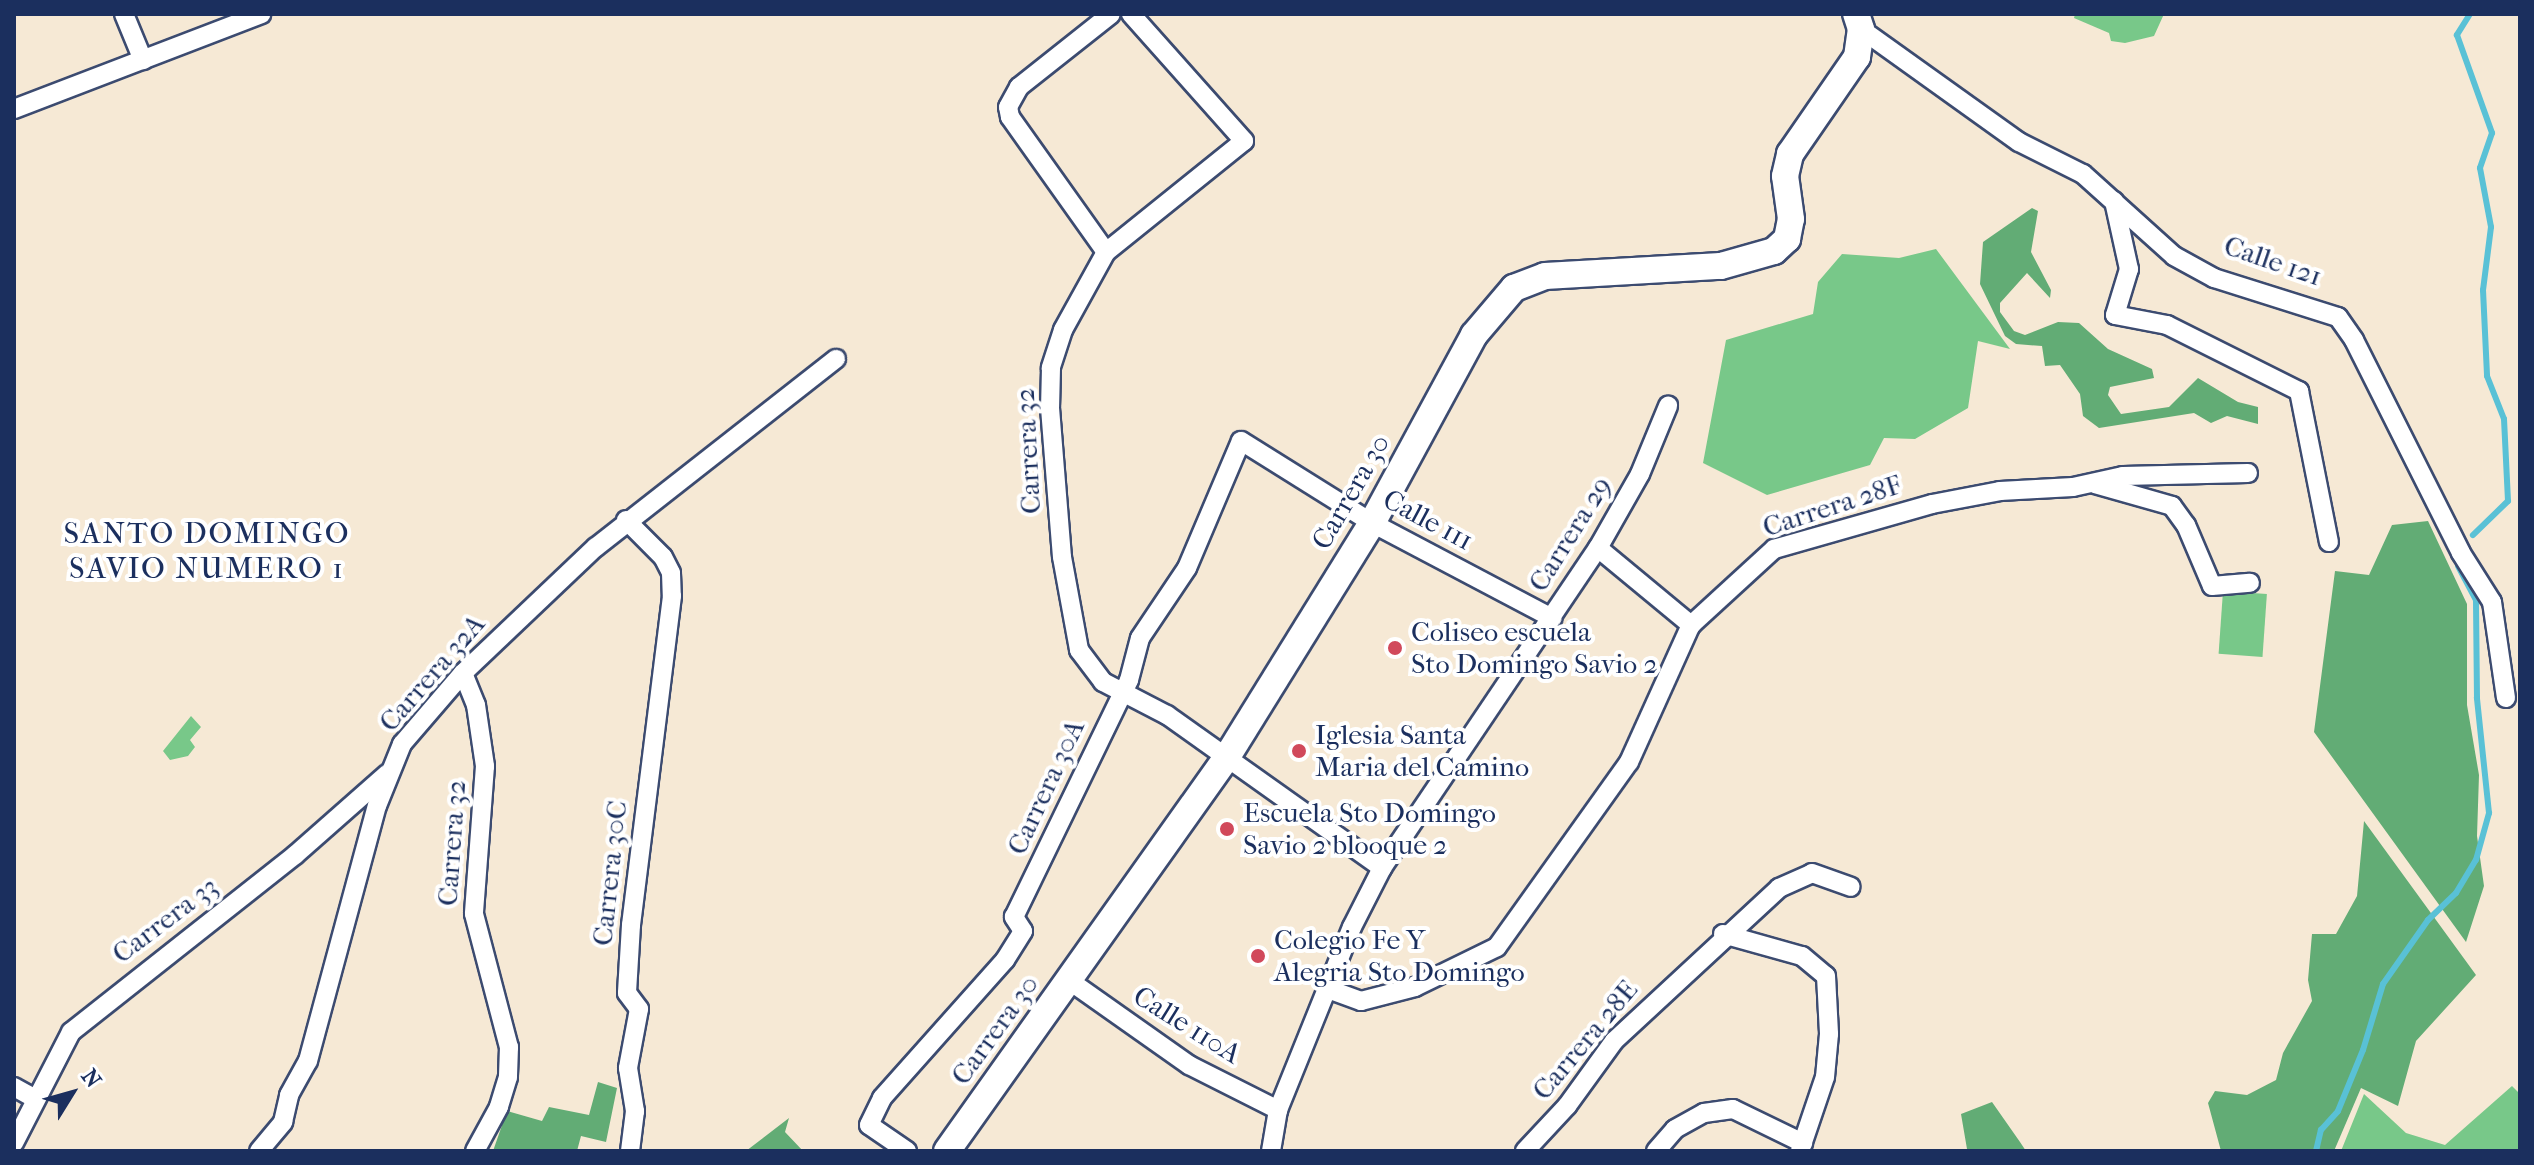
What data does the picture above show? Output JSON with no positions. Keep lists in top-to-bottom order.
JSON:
{
  "streets": {
    "street": [
      "Calle 121",
      "Carrera 32",
      "Carrera 30",
      "Carrera 28F",
      "Calle 111",
      "Carrera 29",
      "Carrera 32A",
      "Carrera 30A",
      "Carrera 30C",
      "Carrera 33",
      "Calle 110A",
      "Carrera 28E"
    ]
  },
  "crossings": [
    ["Calle 121", "Carrera 30"],
    ["Carrera 32", "Carrera 32A"],
    ["Carrera 32", "Carrera 30A"],
    ["Carrera 30", "Calle 111"],
    ["Carrera 30", "Calle 110A"],
    ["Carrera 28F", "Carrera 29"],
    ["Calle 111", "Carrera 29"],
    ["Calle 111", "Carrera 30A"],
    ["Carrera 29", "Calle 110A"],
    ["Carrera 32A", "Carrera 30C"],
    ["Carrera 32A", "Carrera 33"]
  ],
  "districts": ["SANTO DOMINGO SAVIO NUMERO 1"],
  "places": [
    "Coliseo escuela Sto Domingo Savio 2",
    "Iglesia Santa Maria del Camino",
    "Escuela Sto Domingo Savio 2 blooque 2",
    "Colegio Fe Y Alegria Sto Domingo"
  ],
  "north": "top right"
}
